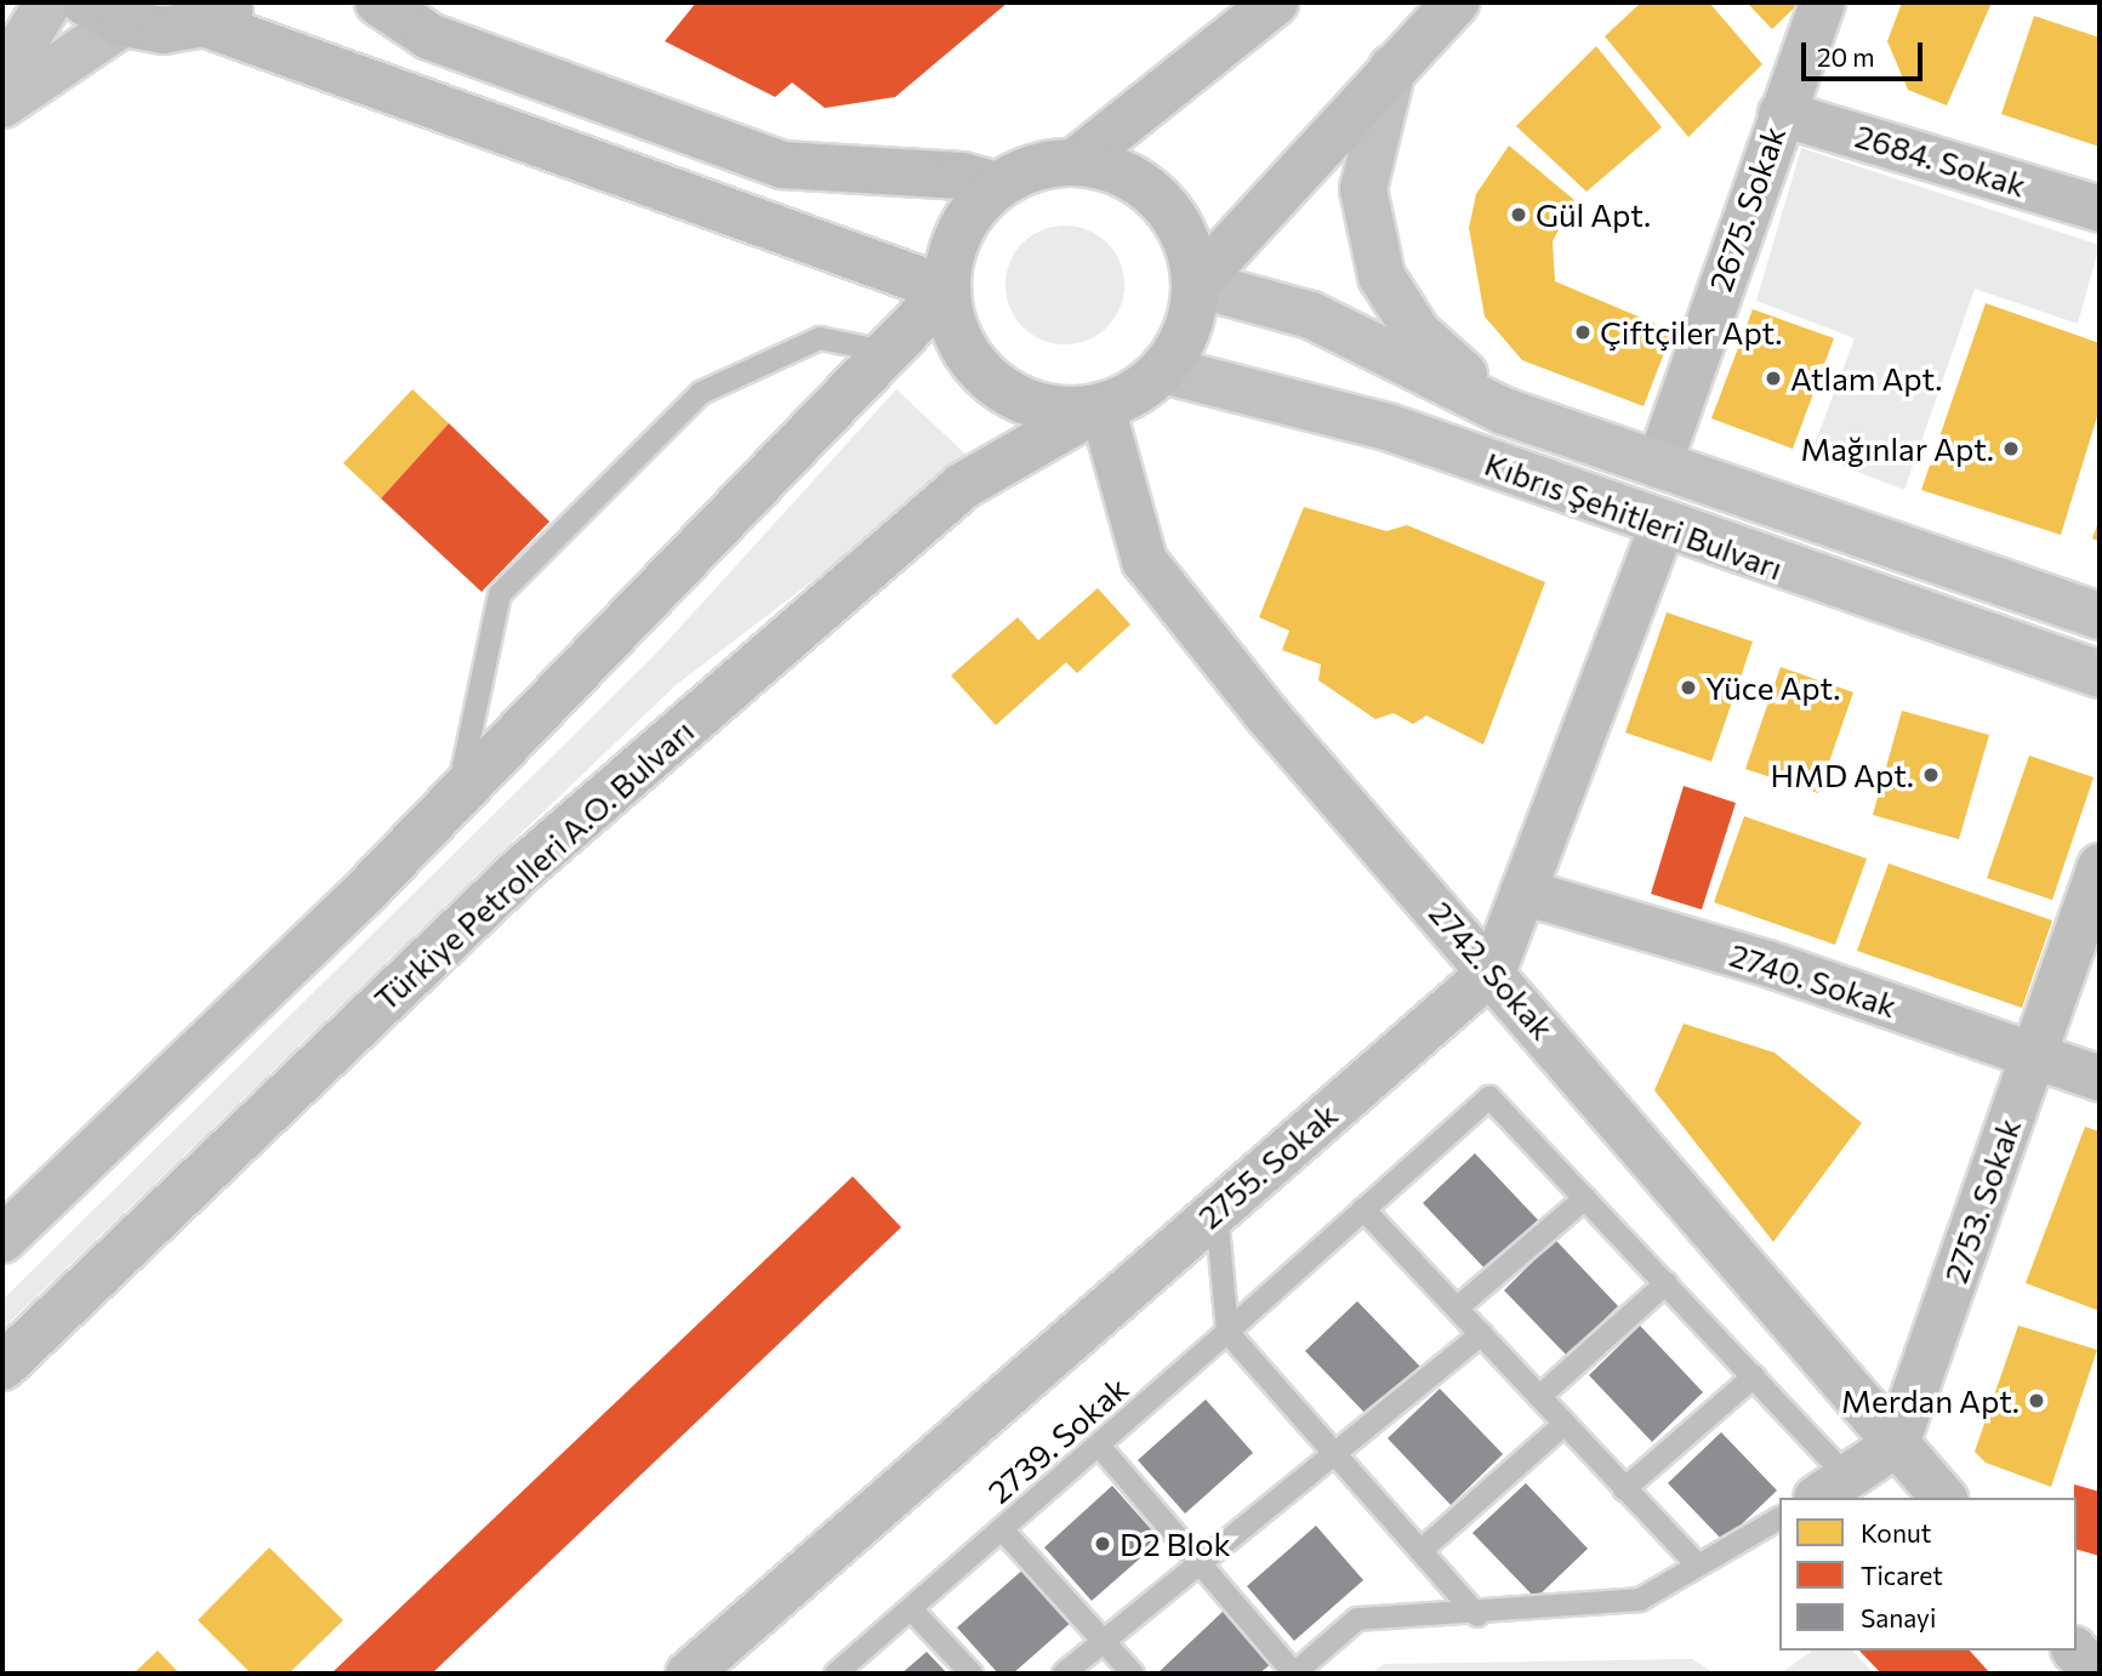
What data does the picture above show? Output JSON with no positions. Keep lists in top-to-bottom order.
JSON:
{
  "streets": {
    "highway": ["Türkiye Petrolleri A.O. Bulvarı"],
    "main road": ["Kıbrıs Şehitleri Bulvarı"],
    "street": [
      "2684. Sokak",
      "2675. Sokak",
      "2742. Sokak",
      "2740. Sokak",
      "2755. Sokak",
      "2753. Sokak"
    ],
    "lane": ["2739. Sokak"]
  },
  "crossings": [
    ["2684. Sokak", "2675. Sokak"],
    ["2675. Sokak", "Kıbrıs Şehitleri Bulvarı"],
    ["Kıbrıs Şehitleri Bulvarı", "Türkiye Petrolleri A.O. Bulvarı"],
    ["Kıbrıs Şehitleri Bulvarı", "2742. Sokak"],
    ["Kıbrıs Şehitleri Bulvarı", "2755. Sokak"],
    ["Türkiye Petrolleri A.O. Bulvarı", "2742. Sokak"],
    ["2742. Sokak", "2755. Sokak"],
    ["2742. Sokak", "2753. Sokak"],
    ["2740. Sokak", "2755. Sokak"],
    ["2740. Sokak", "2753. Sokak"]
  ],
  "places": [
    "Gül Apt.",
    "Çiftçiler Apt.",
    "Atlam Apt.",
    "Mağınlar Apt.",
    "Yüce Apt.",
    "HMD Apt.",
    "Merdan Apt.",
    "D2 Blok"
  ],
  "legend": ["Konut", "Ticaret", "Sanayi"],
  "scale_bar": "20 m"
}
